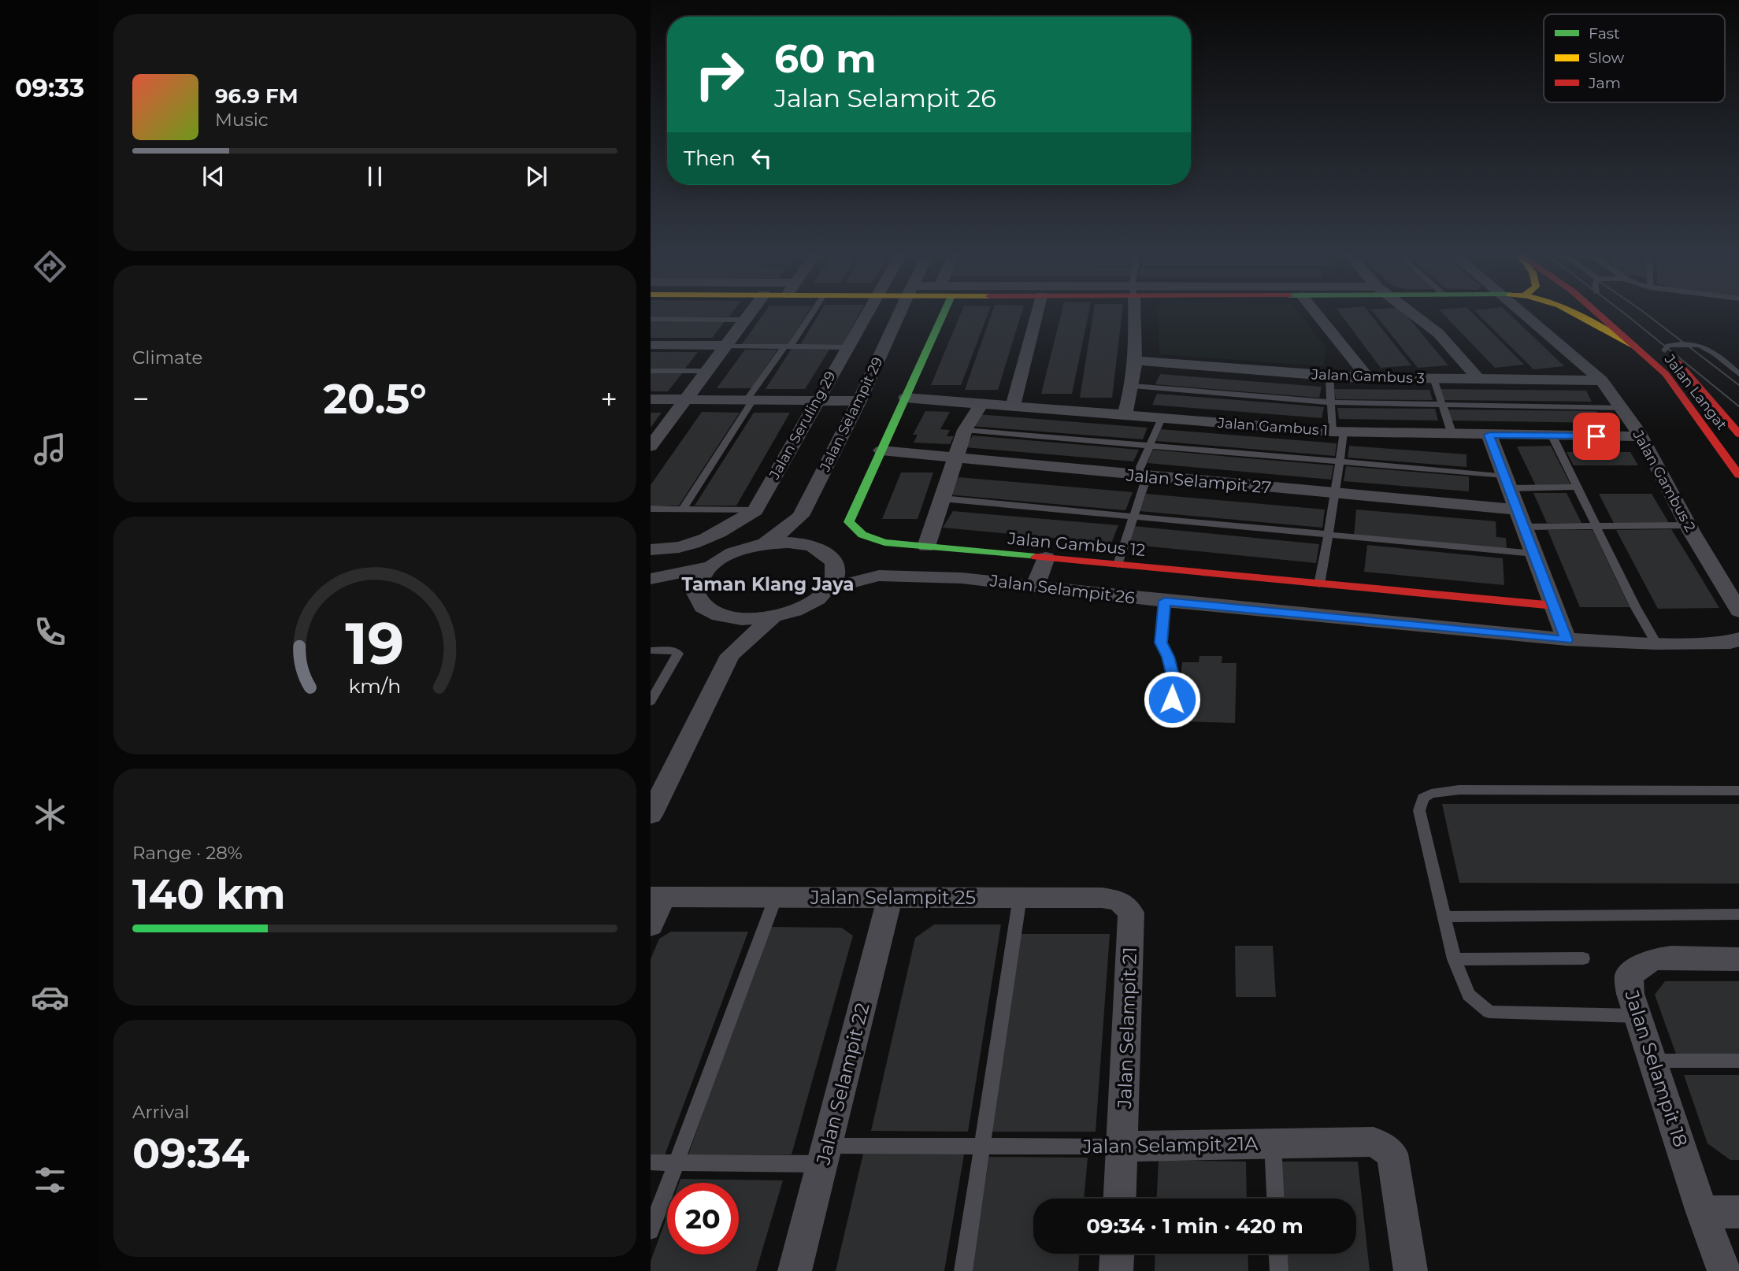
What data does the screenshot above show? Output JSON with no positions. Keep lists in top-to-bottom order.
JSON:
{
  "streets": {
    "main road": ["Jalan Langat", "Jalan Gambus 12"],
    "street": [
      "Jalan Gambus 3",
      "Jalan Selampit 29",
      "Jalan Seruling 29",
      "Jalan Gambus 1",
      "Jalan Selampit 27",
      "Jalan Gambus 2",
      "Jalan Selampit 26",
      "Jalan Selampit 25",
      "Jalan Selampit 21",
      "Jalan Selampit 18",
      "Jalan Selampit 22",
      "Jalan Selampit 21A"
    ]
  },
  "crossings": [
    ["Jalan Gambus 3", "Jalan Gambus 2"],
    ["Jalan Gambus 1", "Jalan Gambus 2"],
    ["Jalan Gambus 1", "Jalan Gambus 12"],
    ["Jalan Selampit 27", "Jalan Gambus 12"],
    ["Jalan Selampit 25", "Jalan Selampit 21"],
    ["Jalan Selampit 25", "Jalan Selampit 22"],
    ["Jalan Selampit 21", "Jalan Selampit 21A"],
    ["Jalan Selampit 22", "Jalan Selampit 21A"]
  ],
  "districts": ["Taman Klang Jaya"],
  "legend": ["Fast", "Slow", "Jam"],
  "page": {
    "tabs": "09:33",
    "turn": ["60 m", "Jalan Selampit 26"],
    "song": ["96.9 FM", "Music"],
    "then": "Then",
    "tile": [
      "Climate",
      ["Range · 28%", "140 km"],
      ["Arrival", "09:34"]
    ],
    "heat": ["−", "20.5°", "+"],
    "limit": "20",
    "trip": "09:34 · 1 min · 420 m",
    "gauge": ["19", "km/h"]
  }
}
